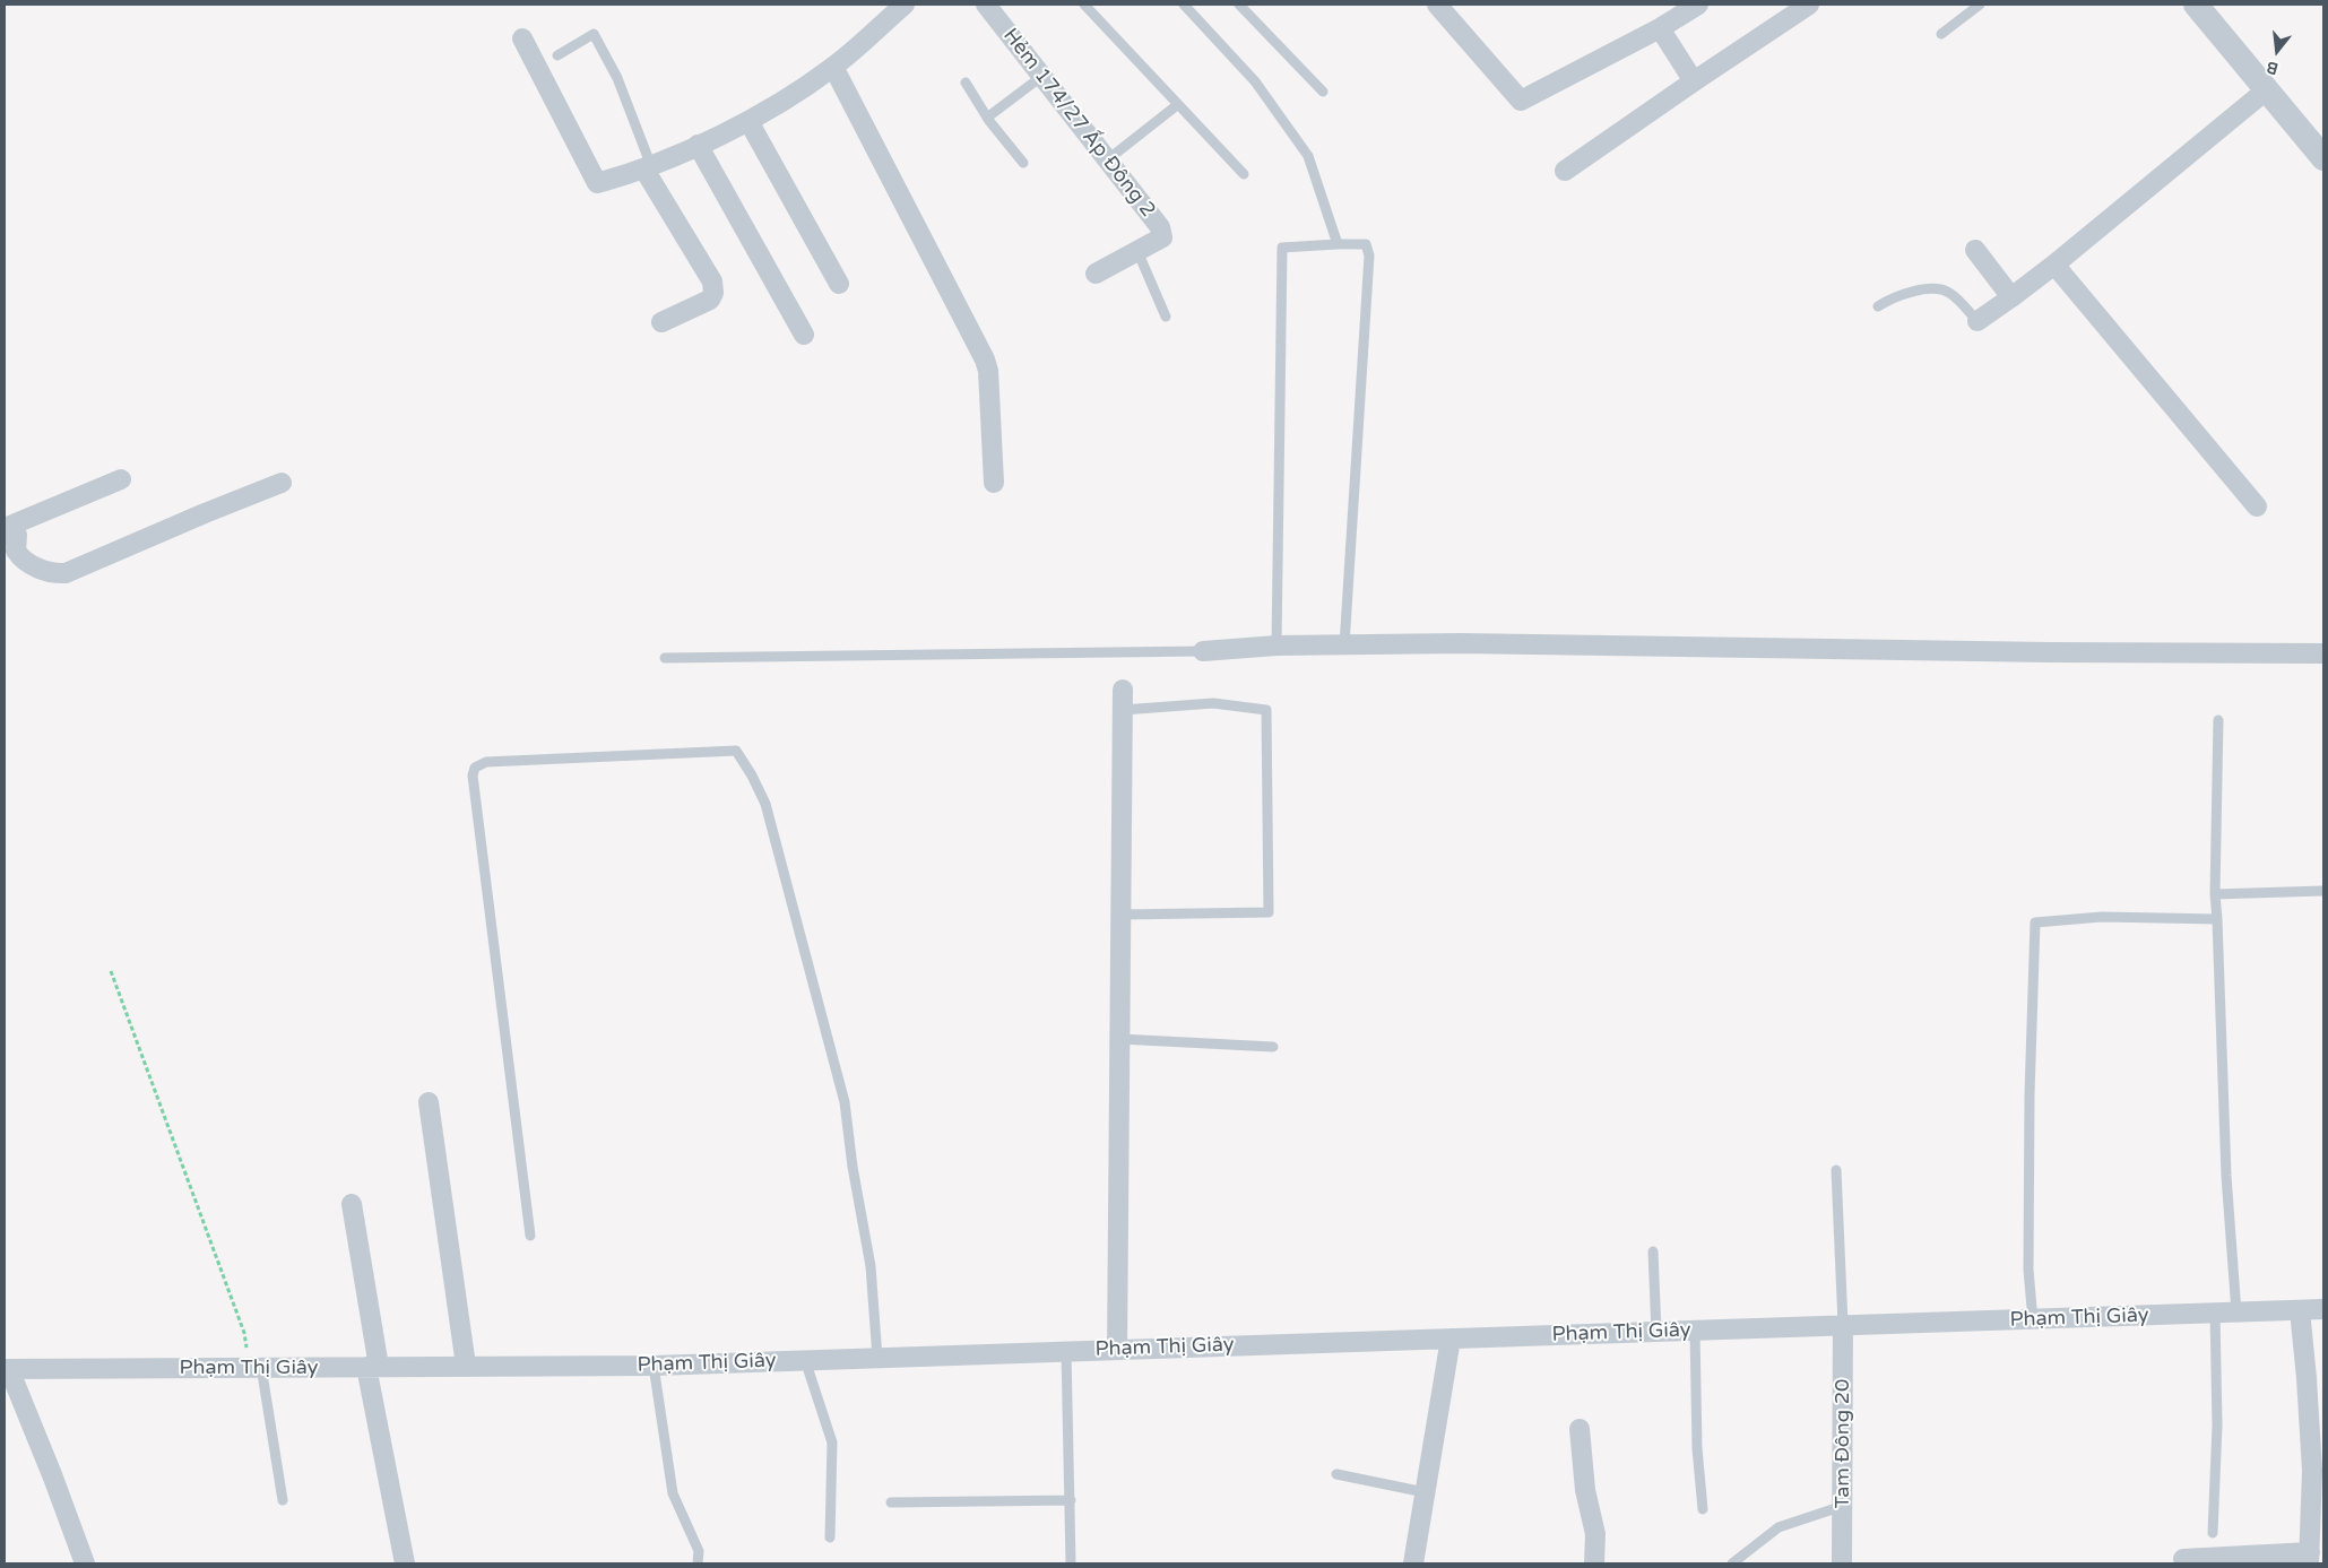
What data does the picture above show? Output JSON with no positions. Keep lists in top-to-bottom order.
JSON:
{
  "streets": {
    "street": ["Hẻm 174/27 Ấp Đông 2", "Phạm Thị Giây", "Tam Đông 20"]
  },
  "crossings": [
    ["Phạm Thị Giây", "Tam Đông 20"]
  ],
  "north": "bottom"
}
